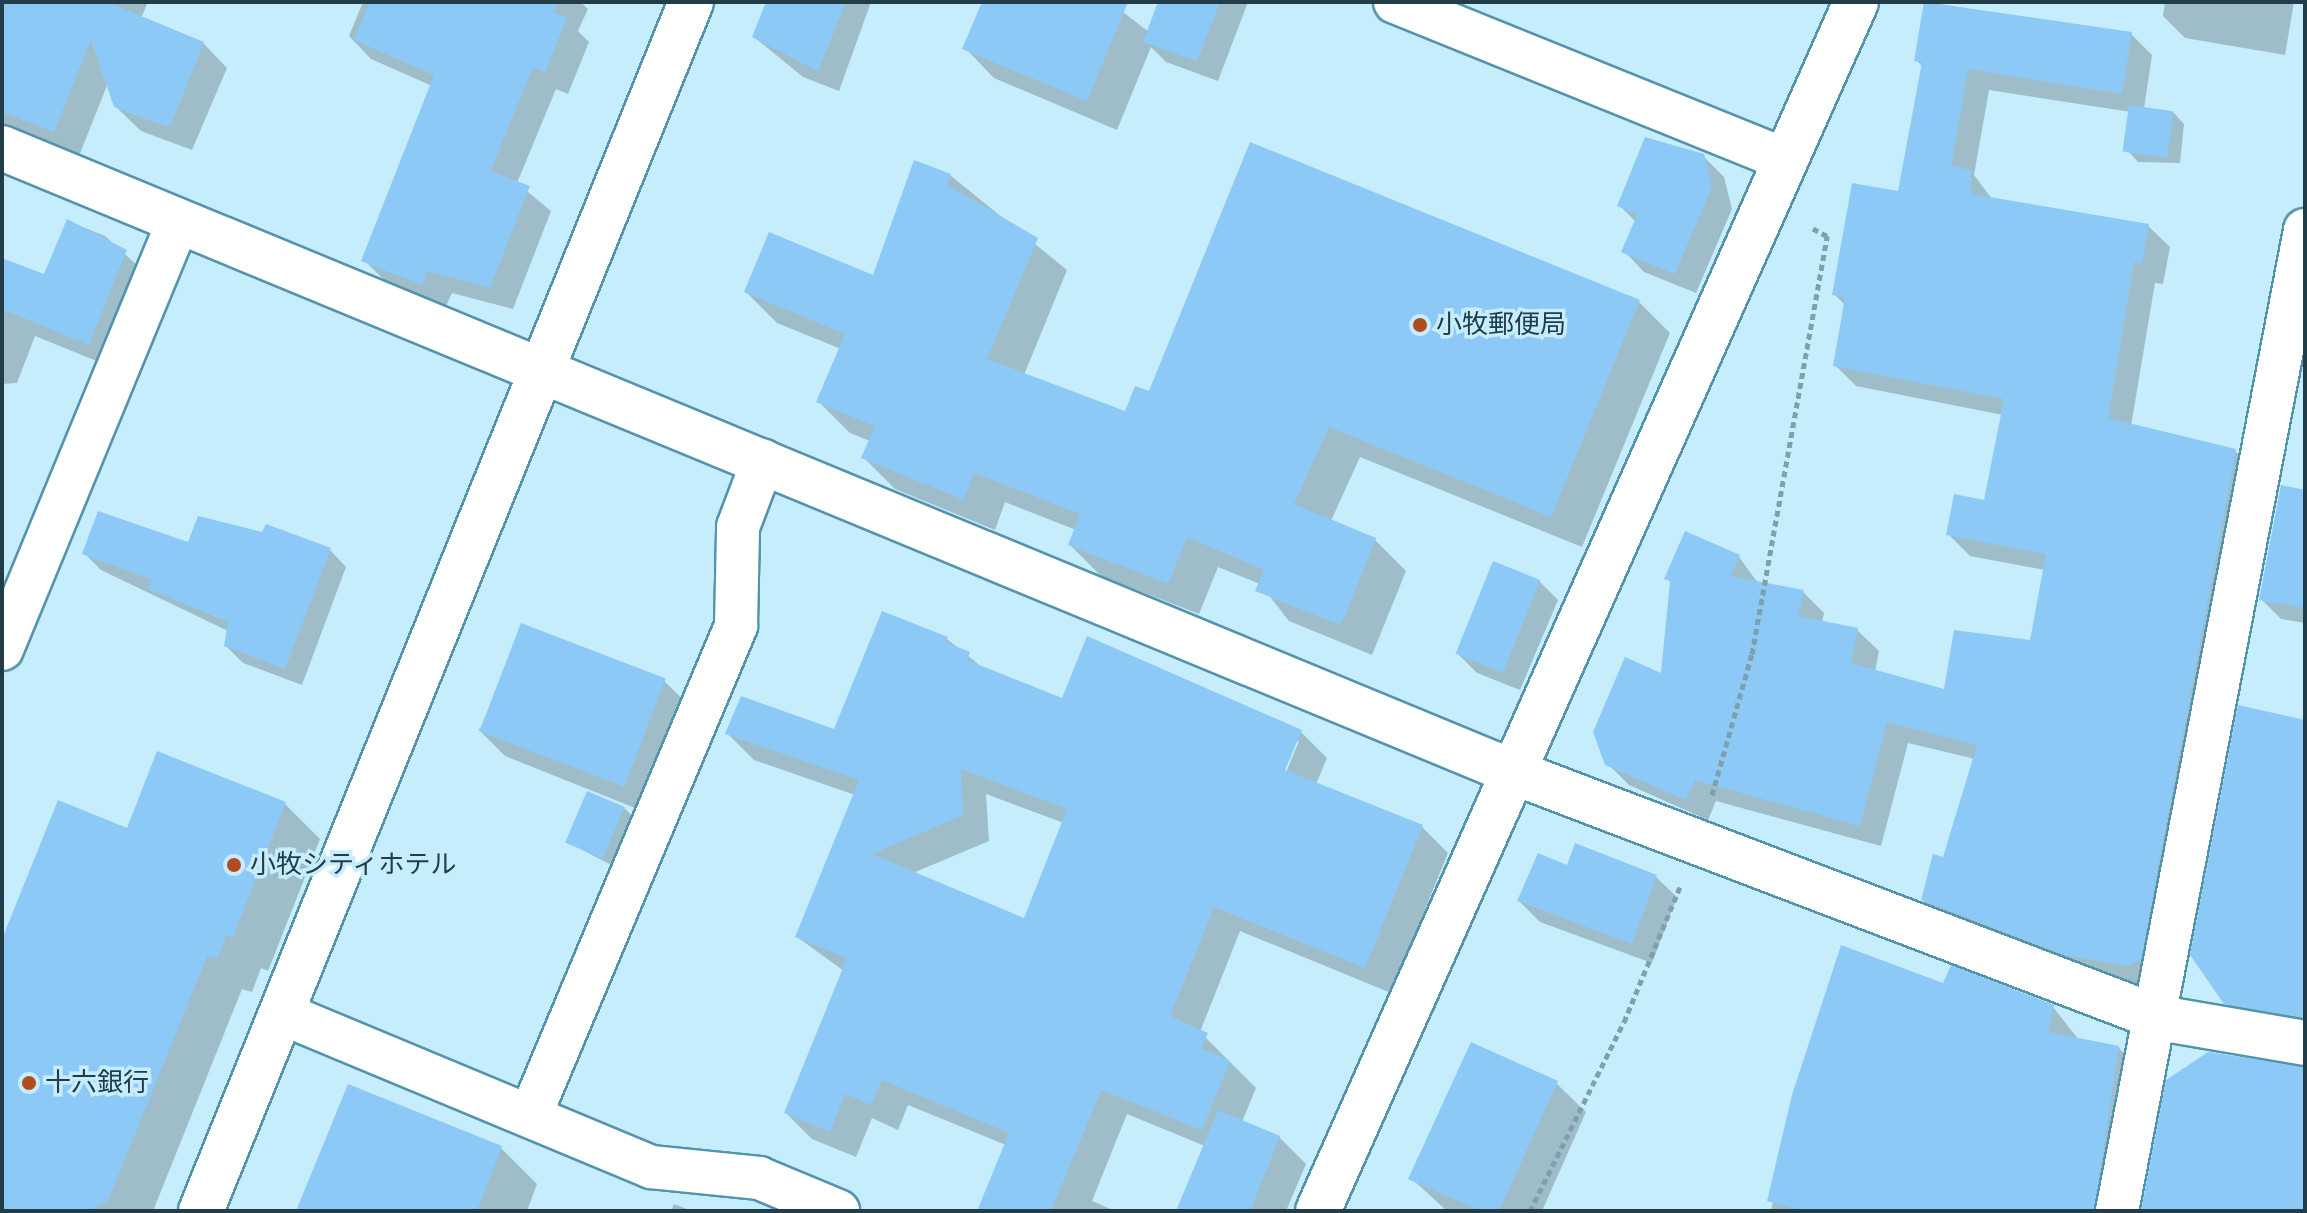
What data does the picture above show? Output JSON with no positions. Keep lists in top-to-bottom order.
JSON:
{
  "places": ["小牧郵便局", "小牧シティホテル", "十六銀行"]
}
